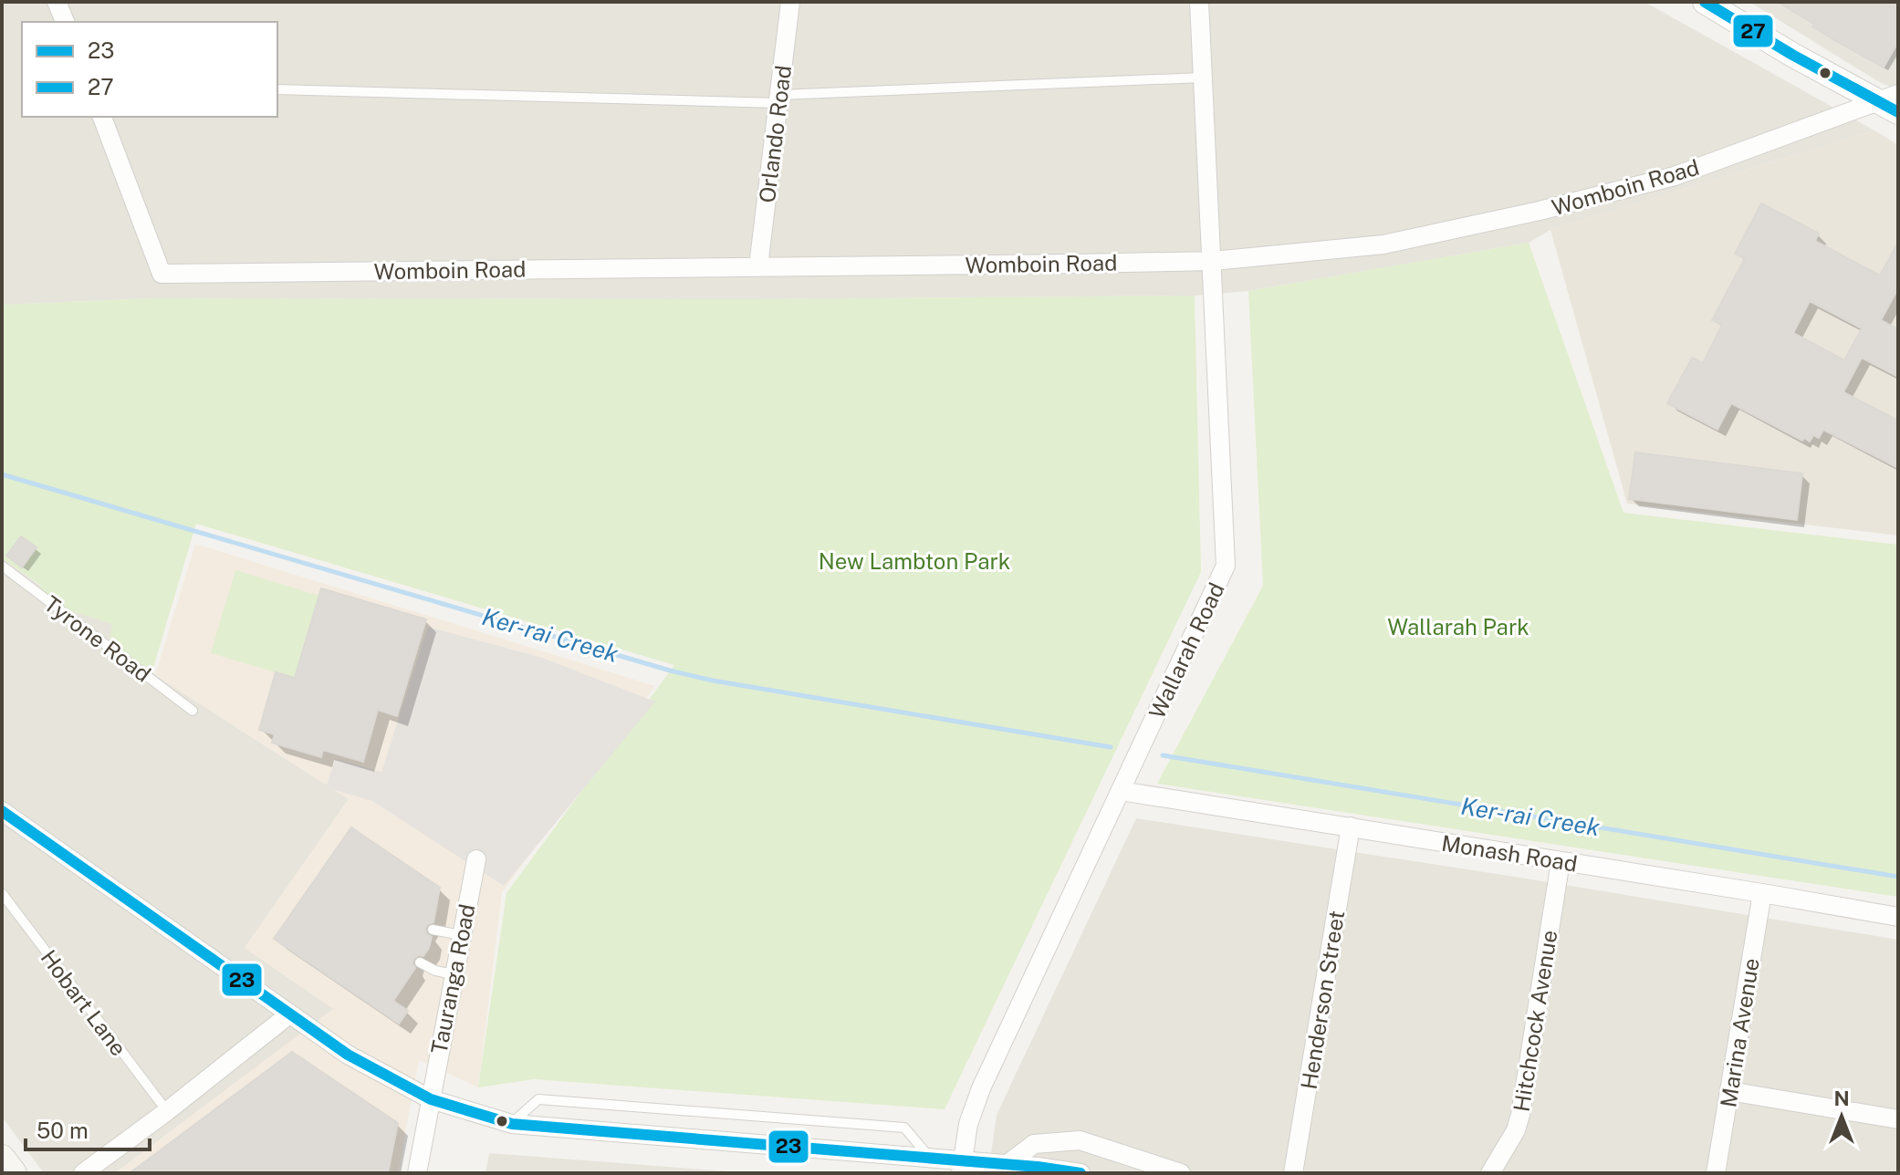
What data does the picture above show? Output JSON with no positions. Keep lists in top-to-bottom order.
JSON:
{
  "streets": {
    "street": [
      "Orlando Road",
      "Womboin Road",
      "Wallarah Road",
      "Monash Road",
      "Tauranga Road",
      "Henderson Street",
      "Hitchcock Avenue",
      "Marina Avenue"
    ],
    "lane": ["Tyrone Road", "Hobart Lane"]
  },
  "crossings": [
    ["Orlando Road", "Womboin Road"],
    ["Womboin Road", "Wallarah Road"],
    ["Wallarah Road", "Monash Road"],
    ["Monash Road", "Henderson Street"],
    ["Monash Road", "Hitchcock Avenue"],
    ["Monash Road", "Marina Avenue"]
  ],
  "water": ["Ker-rai Creek"],
  "parks": ["New Lambton Park", "Wallarah Park"],
  "lines": ["transit line 27", "transit line 23"],
  "legend": ["23", "27"],
  "scale_bar": "50 m",
  "north": "top"
}
